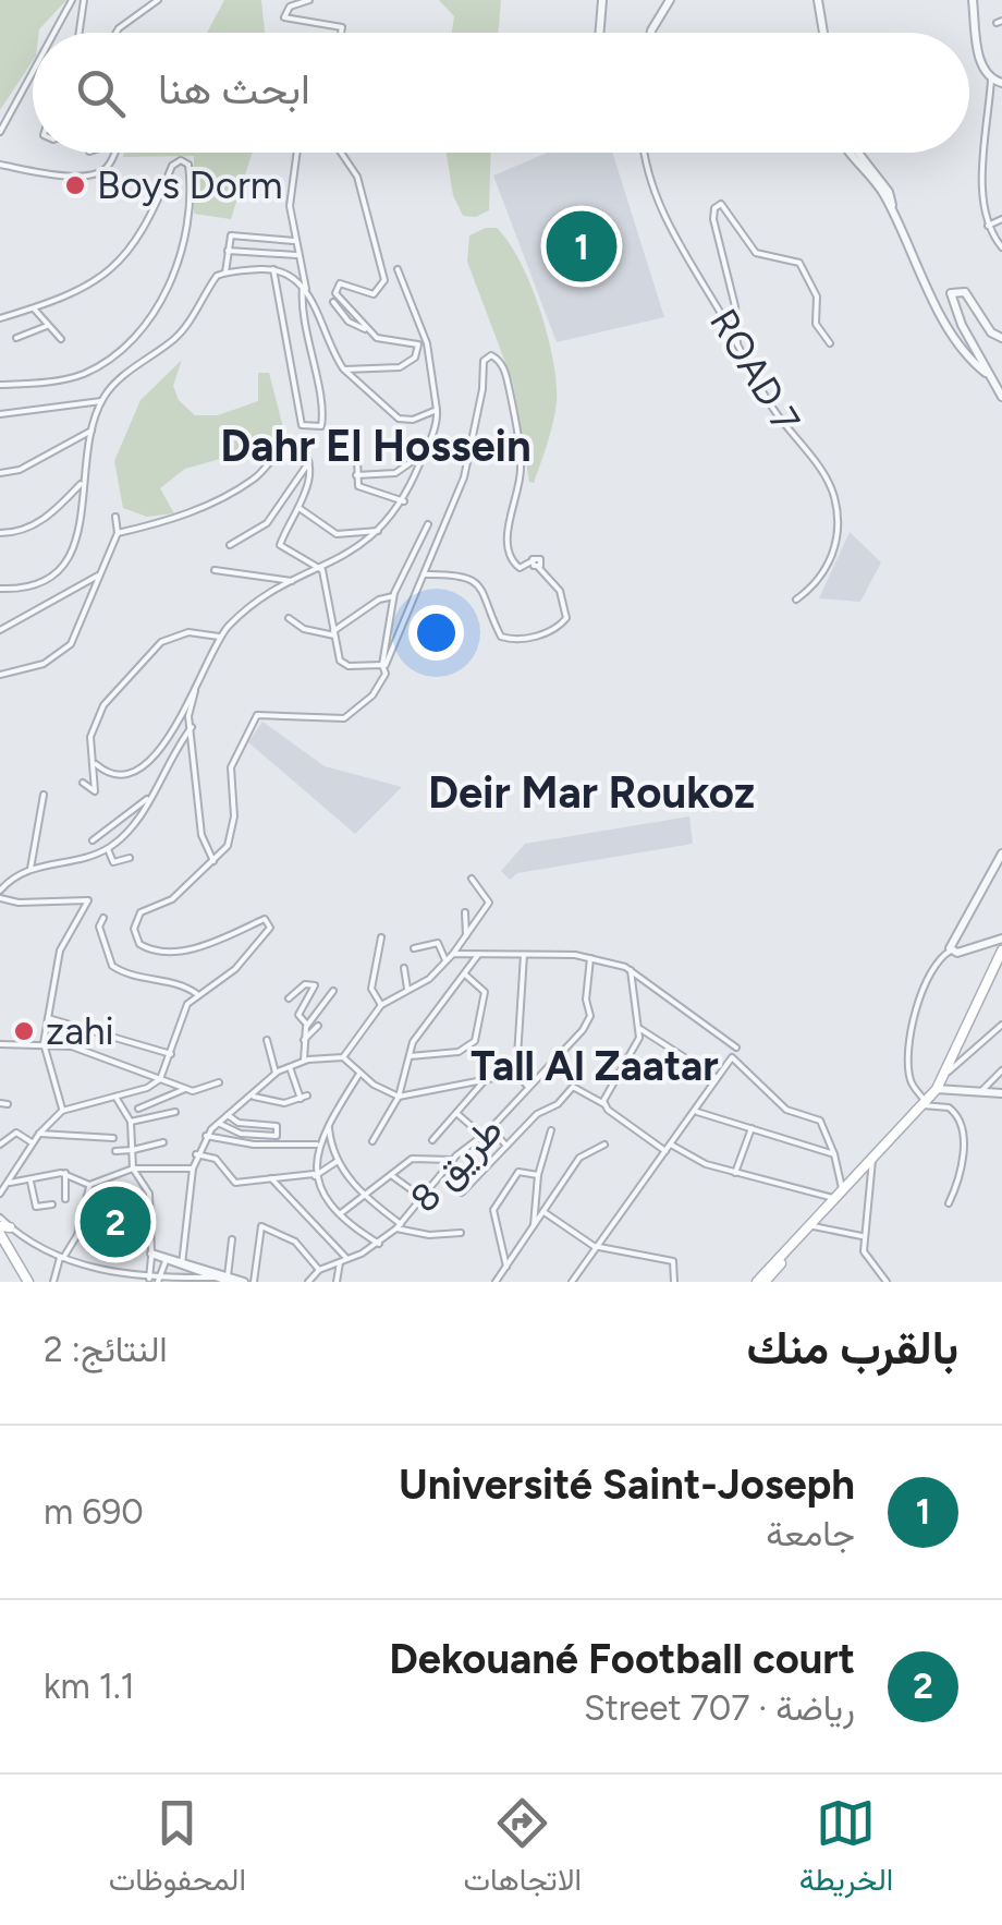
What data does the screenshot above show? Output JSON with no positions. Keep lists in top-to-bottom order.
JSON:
{
  "streets": {
    "street": ["ROAD 7", "طريق 8"]
  },
  "districts": ["Dahr El Hossein", "Deir Mar Roukoz", "Tall Al Zaatar"],
  "places": ["Boys Dorm", "zahi"],
  "page": {
    "search": "ابحث هنا",
    "pins": ["1", "2"],
    "heading": ["بالقرب منك", "النتائج: 2"],
    "list": [
      {
        "mark": "1",
        "name": "Université Saint-Joseph",
        "note": "جامعة",
        "value": "690 m"
      },
      {
        "mark": "2",
        "name": "Dekouané Football court",
        "note": "رياضة · Street 707",
        "value": "1.1 km"
      }
    ],
    "nav": ["الخريطة", "الاتجاهات", "المحفوظات"]
  }
}
